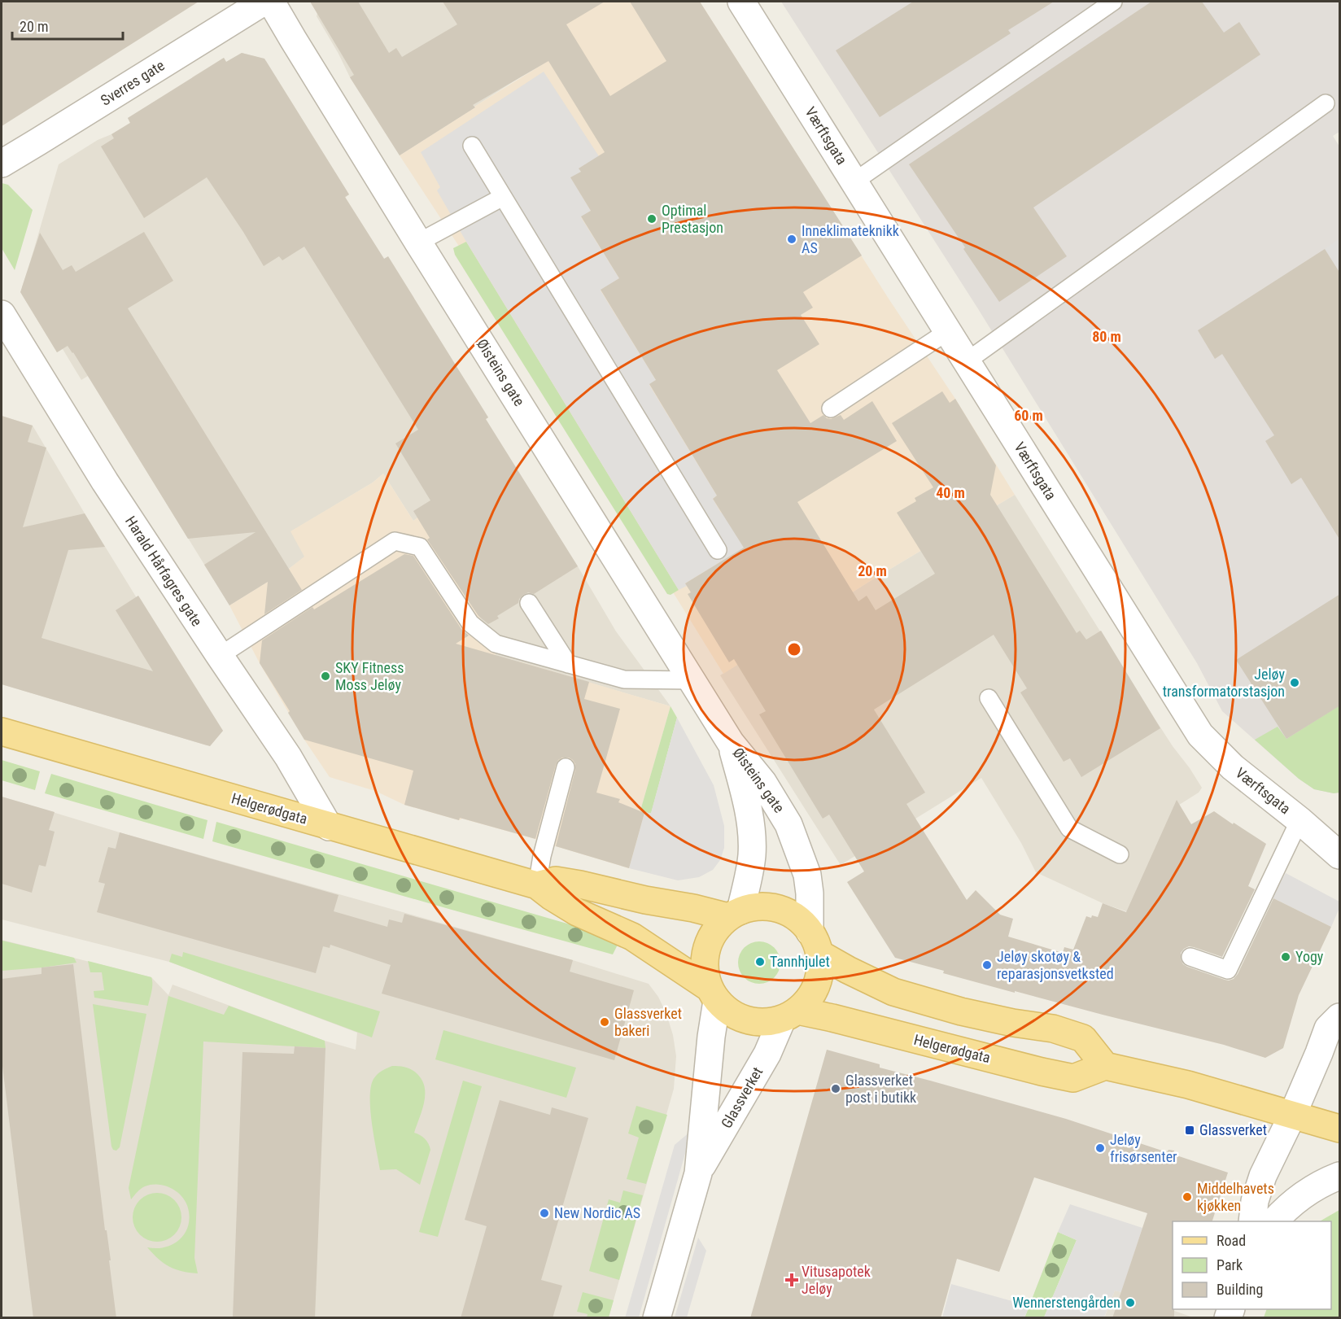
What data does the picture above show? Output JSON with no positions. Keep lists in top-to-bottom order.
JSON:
{
  "streets": {
    "main road": ["Helgerødgata"],
    "street": [
      "Sverres gate",
      "Værftsgata",
      "Øisteins gate",
      "Harald Hårfagres gate",
      "Glassverket"
    ]
  },
  "crossings": [
    ["Øisteins gate", "Helgerødgata"],
    ["Øisteins gate", "Glassverket"],
    ["Harald Hårfagres gate", "Helgerødgata"],
    ["Helgerødgata", "Glassverket"]
  ],
  "places": {
    "other": [
      "Optimal Prestasjon",
      "Inneklimateknikk AS",
      "SKY Fitness Moss Jeløy",
      "Jeløy transformatorstasjon",
      "Yogy",
      "Tannhjulet",
      "Jeløy skotøy & reparasjonsvetksted",
      "Glassverket bakeri",
      "Glassverket post i butikk",
      "Jeløy frisørsenter",
      "Middelhavets kjøkken",
      "New Nordic AS",
      "Wennerstengården"
    ],
    "transit": ["Glassverket"],
    "health": ["Vitusapotek Jeløy"]
  },
  "legend": ["Road", "Park", "Building"],
  "scale_bar": "20 m",
  "rings": [
    "80 m",
    "60 m",
    "40 m",
    "20 m"
  ]
}
